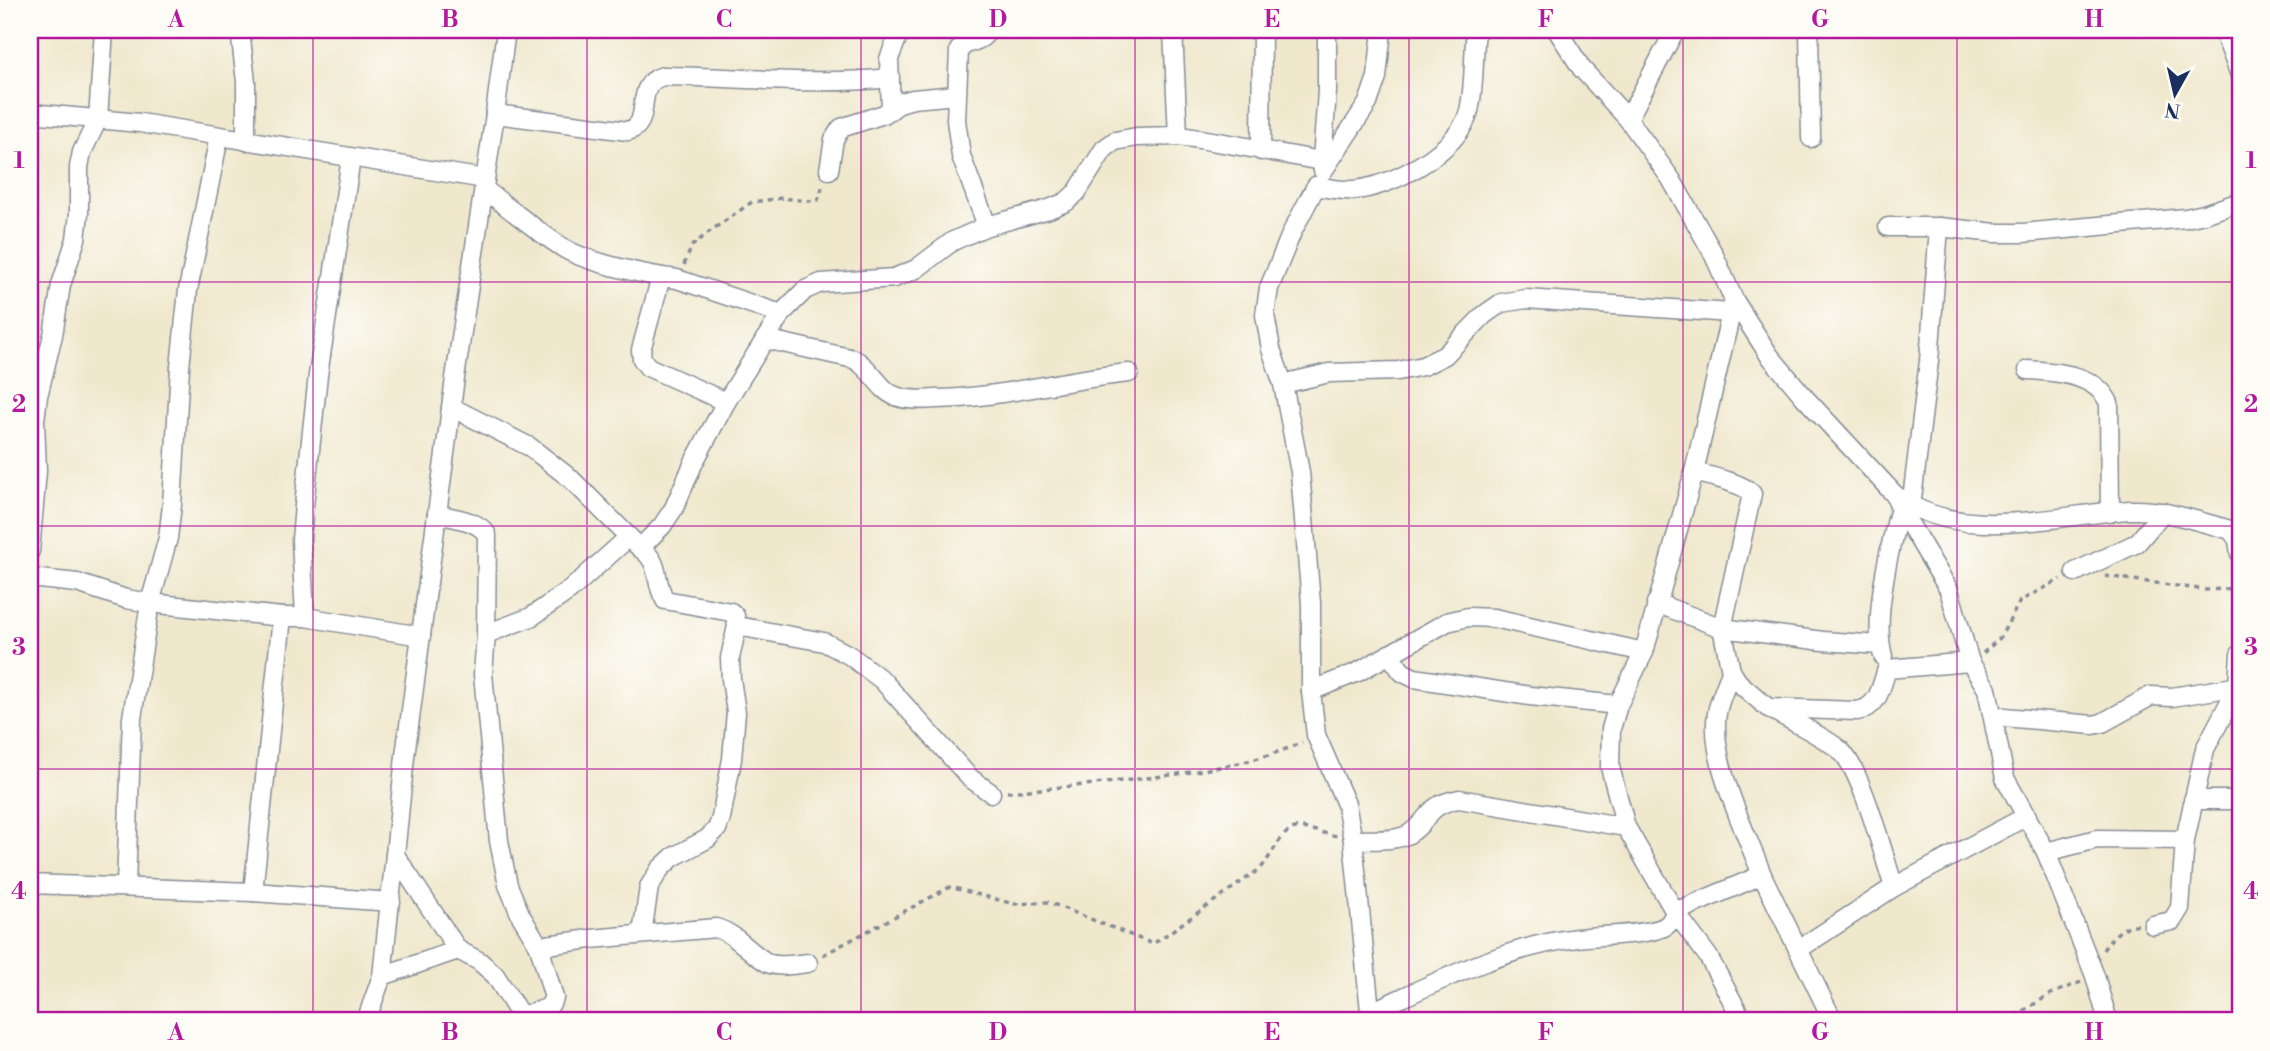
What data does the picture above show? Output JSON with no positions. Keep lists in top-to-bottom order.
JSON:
{
  "north": "bottom",
  "grid": {
    "columns": [
      "A",
      "B",
      "C",
      "D",
      "E",
      "F",
      "G",
      "H"
    ],
    "rows": [
      "1",
      "2",
      "3",
      "4"
    ]
  }
}
